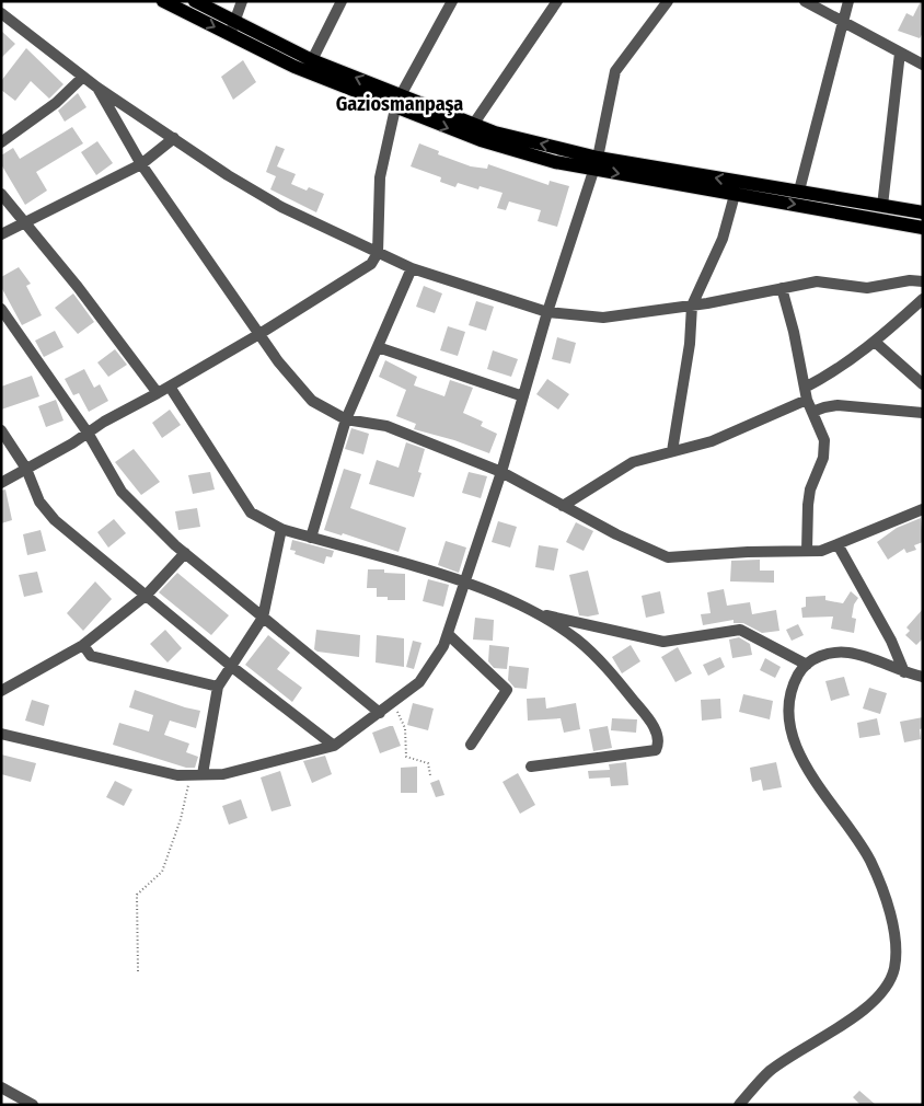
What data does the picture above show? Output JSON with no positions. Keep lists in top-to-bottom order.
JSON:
{
  "districts": ["Gaziosmanpaşa"]
}
